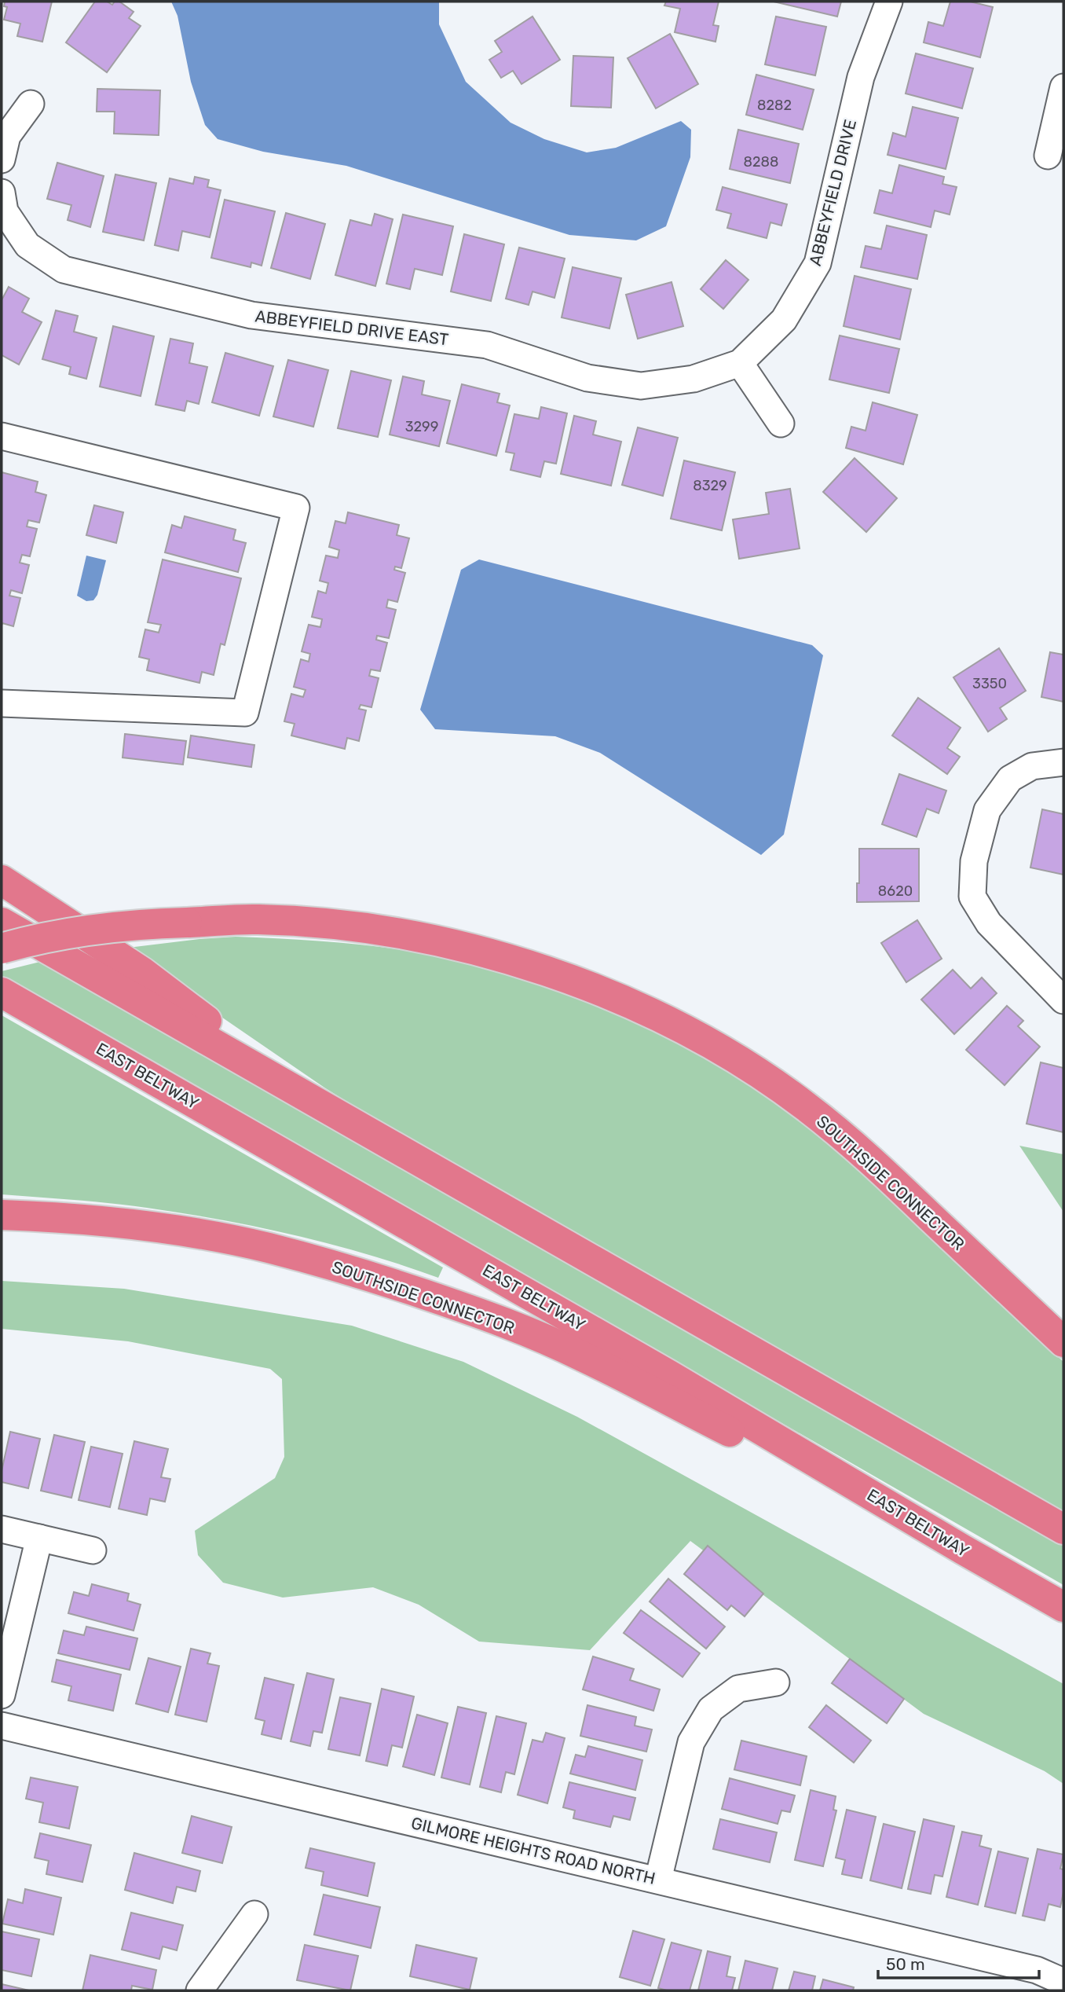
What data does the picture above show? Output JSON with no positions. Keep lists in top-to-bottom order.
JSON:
{
  "streets": {
    "highway": ["EAST BELTWAY", "SOUTHSIDE CONNECTOR"],
    "street": ["ABBEYFIELD DRIVE", "ABBEYFIELD DRIVE EAST", "GILMORE HEIGHTS ROAD NORTH"]
  },
  "crossings": [
    ["ABBEYFIELD DRIVE", "ABBEYFIELD DRIVE EAST"],
    ["EAST BELTWAY", "SOUTHSIDE CONNECTOR"]
  ],
  "house_numbers": [
    "8282",
    "8288",
    "3299",
    "8329",
    "3350",
    "8620"
  ],
  "scale_bar": "50 m"
}
